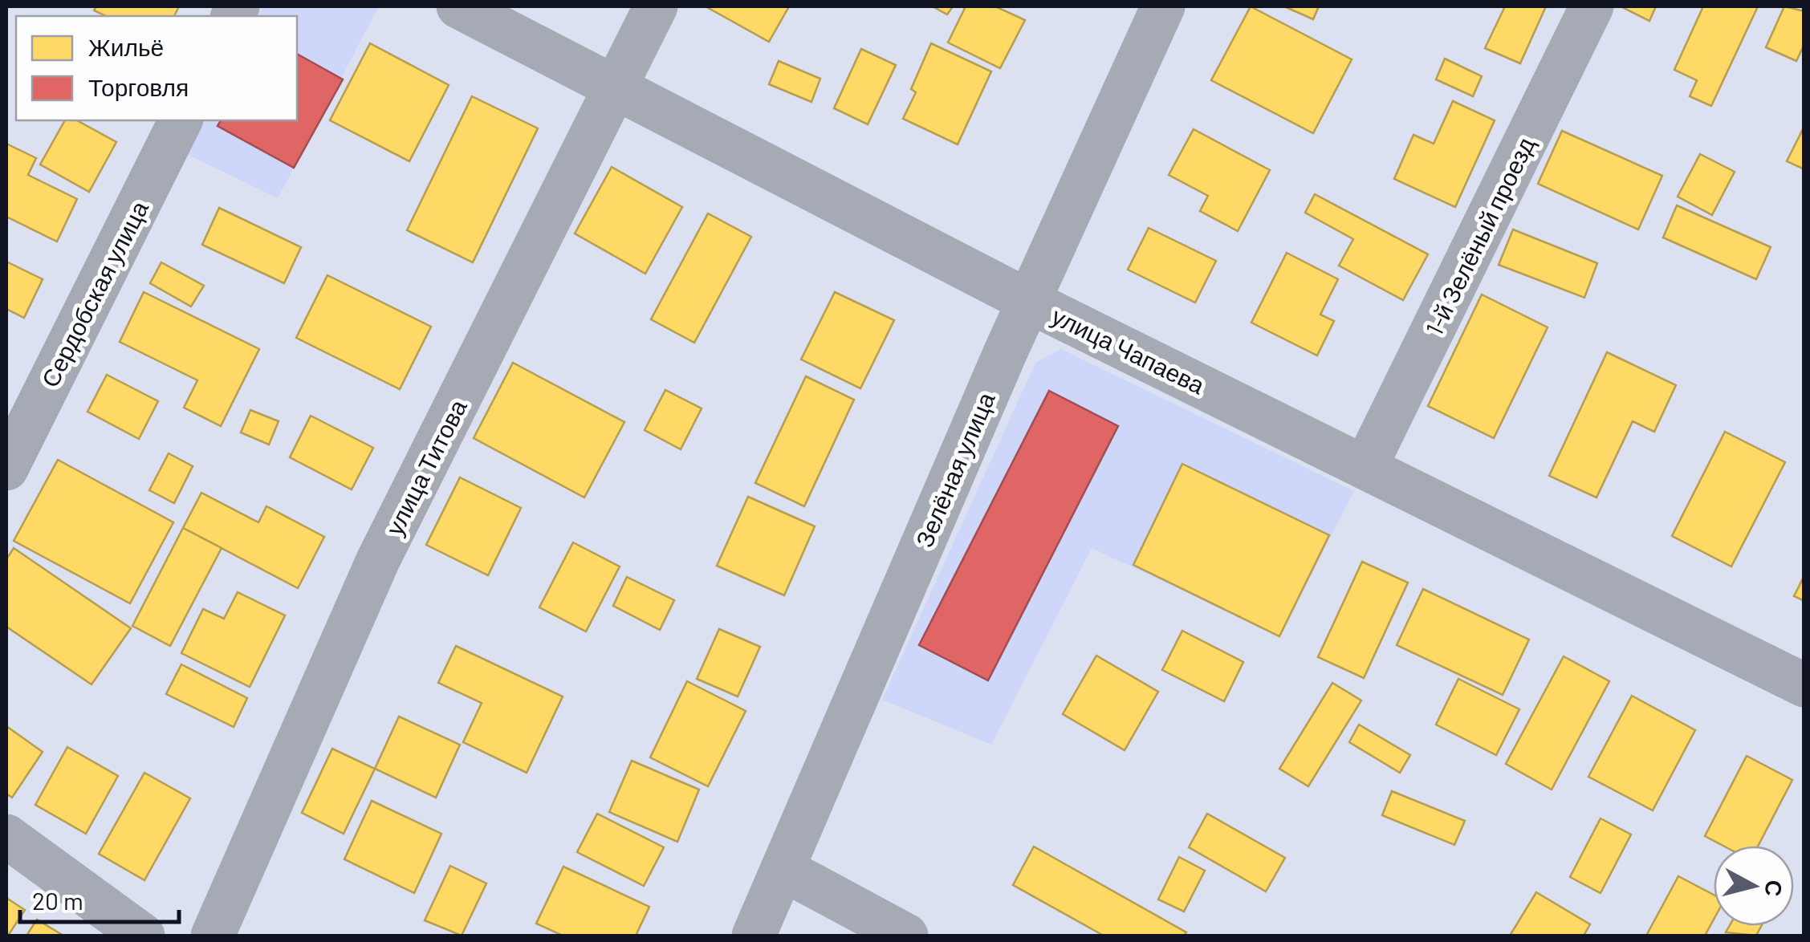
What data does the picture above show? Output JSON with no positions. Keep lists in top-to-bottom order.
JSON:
{
  "streets": {
    "street": [
      "1-й Зелёный проезд",
      "Сердобская улица",
      "улица Чапаева",
      "улица Титова",
      "Зелёная улица"
    ]
  },
  "crossings": [
    ["1-й Зелёный проезд", "улица Чапаева"],
    ["улица Чапаева", "улица Титова"],
    ["улица Чапаева", "Зелёная улица"]
  ],
  "legend": ["Жильё", "Торговля"],
  "scale_bar": "20 m",
  "north": "right"
}
